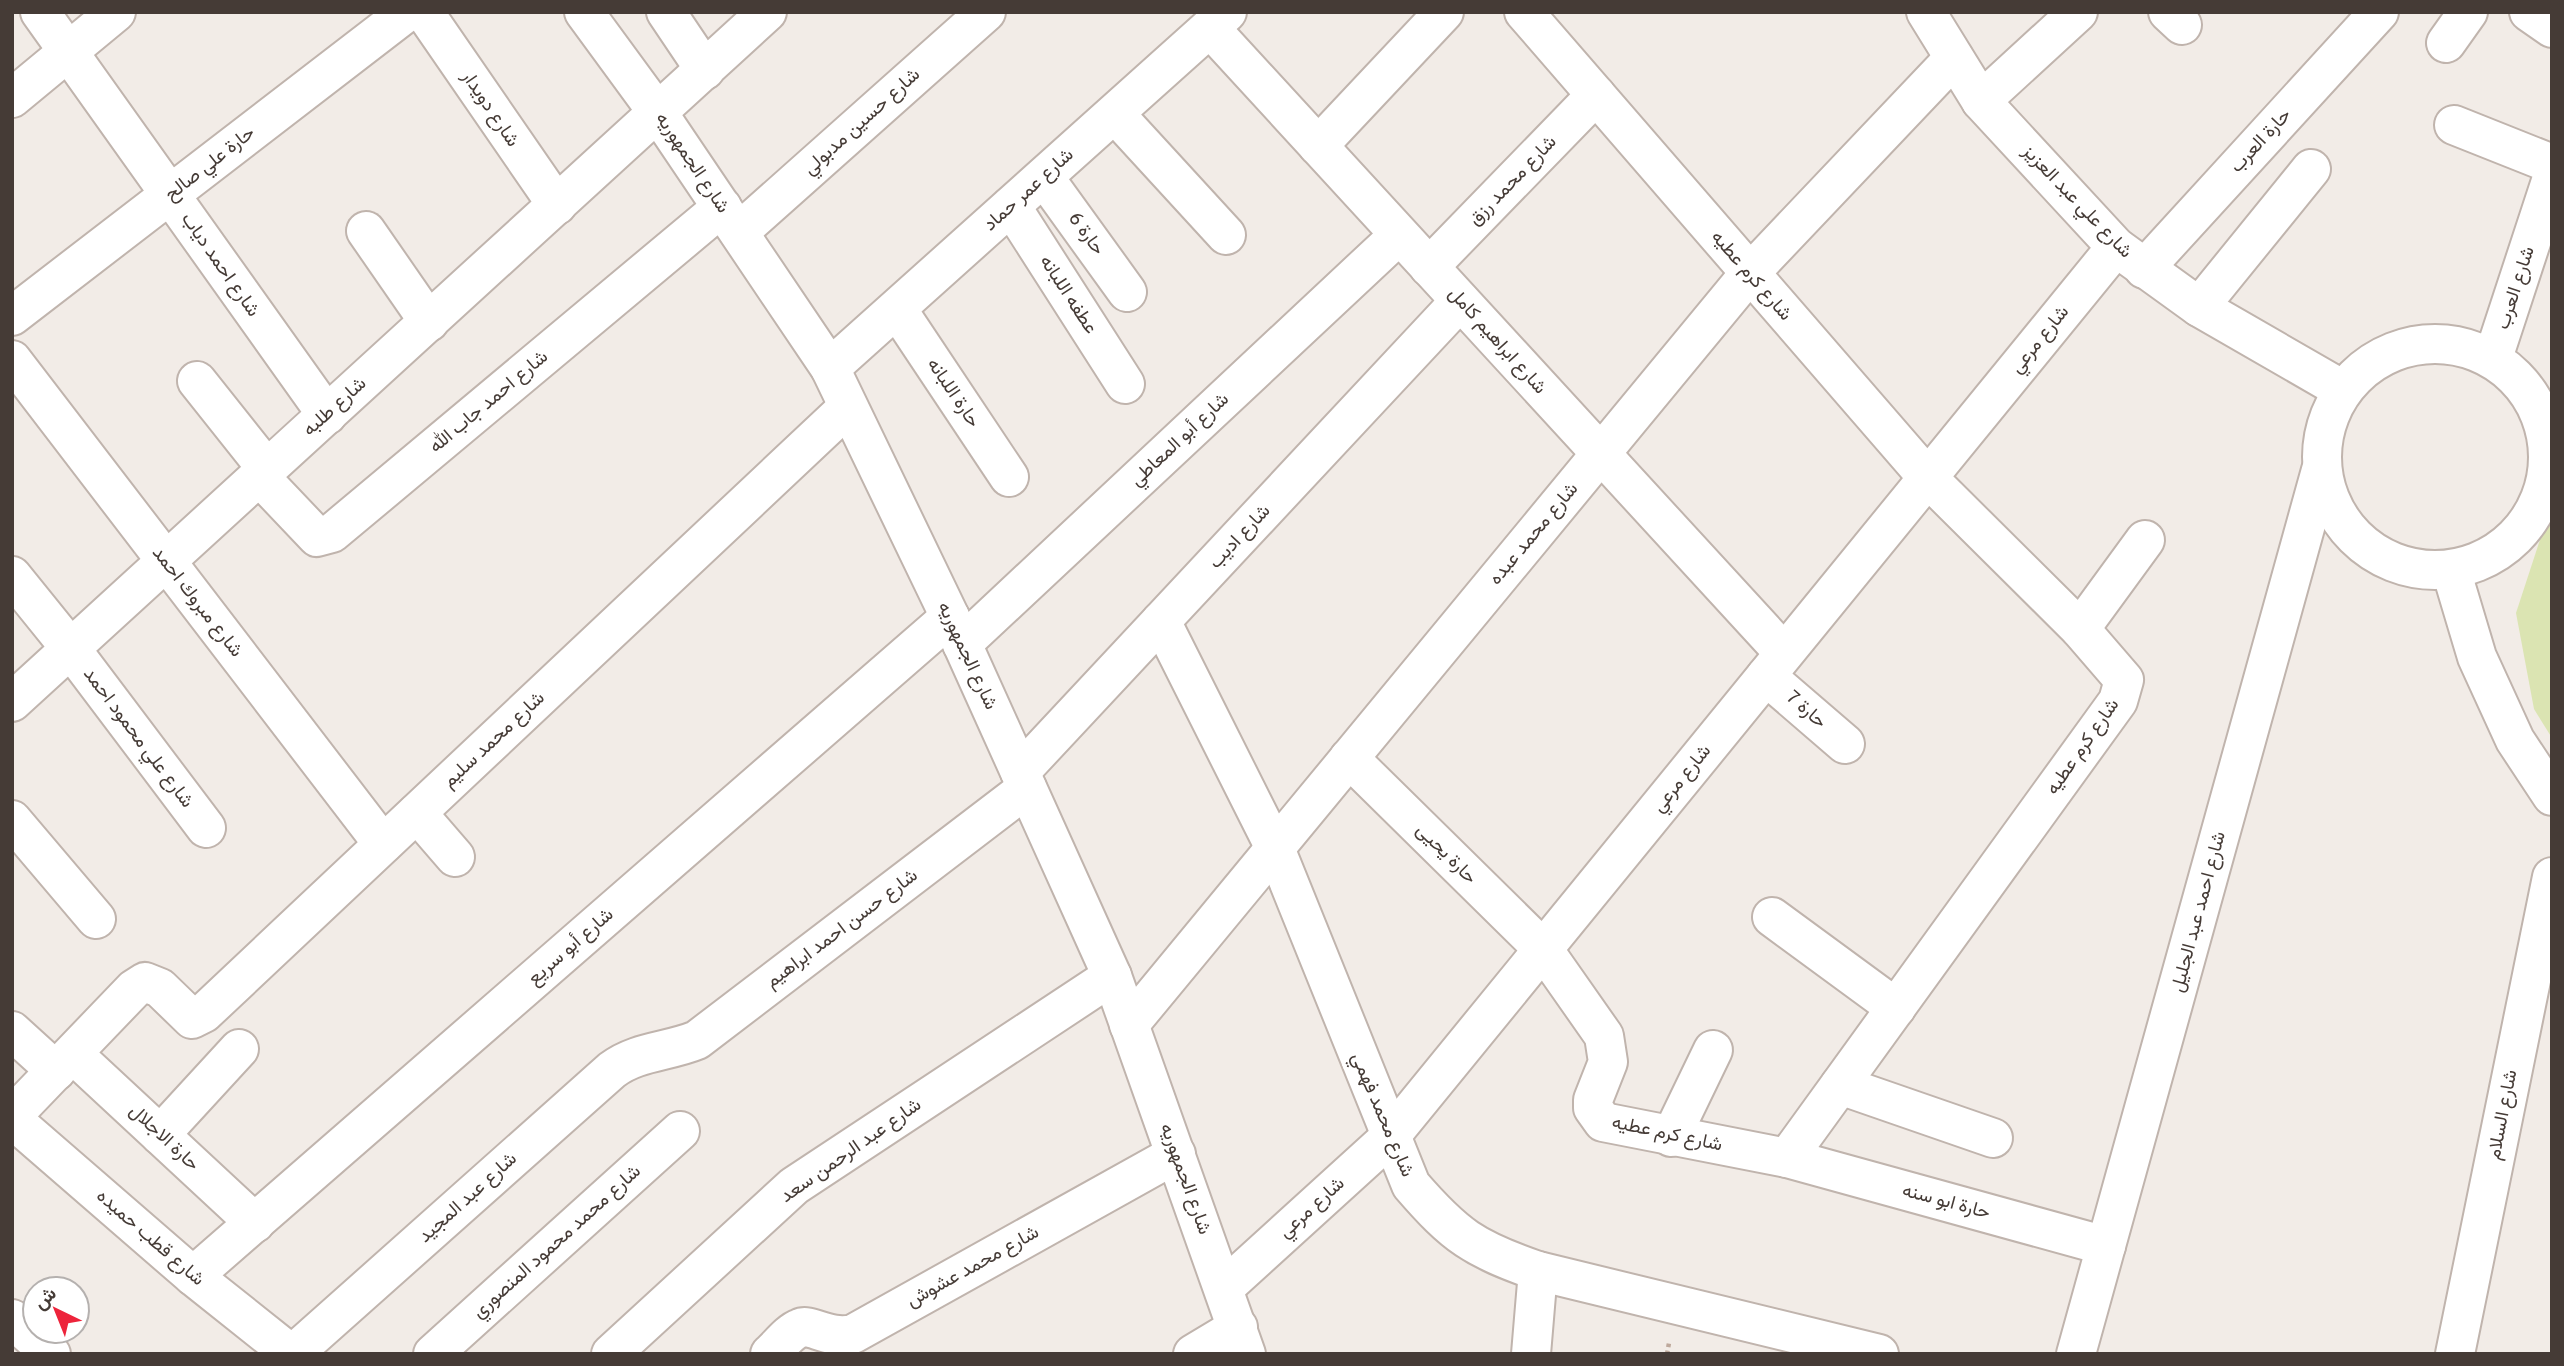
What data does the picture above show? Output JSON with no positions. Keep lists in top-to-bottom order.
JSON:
{
  "streets": {
    "street": [
      "شارع دويدار",
      "شارع حسين مدبولي",
      "حارة العرب",
      "شارع الجمهوريه",
      "حارة علي صالح",
      "شارع محمد رزق",
      "شارع عمر حماد",
      "شارع علي عبد العزيز",
      "حارة 6",
      "شارع احمد دياب",
      "شارع كرم عطيه",
      "شارع العرب",
      "عطفه اللبانه",
      "شارع مرعي",
      "شارع ابراهيم كامل",
      "حارة اللبانه",
      "شارع احمد جاب الله",
      "شارع طلبه",
      "شارع أبو المعاطي",
      "شارع محمد عبده",
      "شارع اديب",
      "شارع مبروك احمد",
      "حارة 7",
      "شارع علي محمود احمد",
      "شارع محمد سليم",
      "حارة يحيى",
      "شارع احمد عبد الجليل",
      "شارع حسن احمد ابراهيم",
      "شارع أبو سريع",
      "شارع محمد فهمي",
      "شارع السلام",
      "حارة الاجلال",
      "شارع عبد الرحمن سعد",
      "شارع عبد المجيد",
      "حارة ابو سنه",
      "شارع قطب حميده",
      "شارع محمد محمود المنصوري",
      "شارع محمد عشوش"
    ]
  },
  "crossings": [
    ["شارع دويدار", "شارع طلبه"],
    ["شارع حسين مدبولي", "شارع الجمهوريه"],
    ["شارع حسين مدبولي", "شارع احمد جاب الله"],
    ["حارة العرب", "شارع علي عبد العزيز"],
    ["حارة العرب", "شارع مرعي"],
    ["شارع الجمهوريه", "شارع عمر حماد"],
    ["شارع الجمهوريه", "شارع مرعي"],
    ["شارع الجمهوريه", "شارع احمد جاب الله"],
    ["شارع الجمهوريه", "شارع طلبه"],
    ["شارع الجمهوريه", "شارع أبو المعاطي"],
    ["شارع الجمهوريه", "شارع محمد عبده"],
    ["شارع الجمهوريه", "شارع اديب"],
    ["شارع الجمهوريه", "شارع محمد سليم"],
    ["شارع الجمهوريه", "شارع حسن احمد ابراهيم"],
    ["شارع الجمهوريه", "شارع أبو سريع"],
    ["شارع الجمهوريه", "شارع عبد الرحمن سعد"],
    ["شارع الجمهوريه", "شارع محمد عشوش"],
    ["حارة علي صالح", "شارع احمد دياب"],
    ["شارع محمد رزق", "شارع كرم عطيه"],
    ["شارع محمد رزق", "شارع ابراهيم كامل"],
    ["شارع عمر حماد", "حارة 6"],
    ["شارع عمر حماد", "عطفه اللبانه"],
    ["شارع عمر حماد", "شارع ابراهيم كامل"],
    ["شارع عمر حماد", "حارة اللبانه"],
    ["شارع علي عبد العزيز", "شارع العرب"],
    ["شارع علي عبد العزيز", "شارع مرعي"],
    ["شارع علي عبد العزيز", "شارع محمد عبده"],
    ["شارع علي عبد العزيز", "شارع احمد عبد الجليل"],
    ["شارع احمد دياب", "شارع طلبه"],
    ["شارع كرم عطيه", "شارع مرعي"],
    ["شارع كرم عطيه", "شارع محمد عبده"],
    ["شارع كرم عطيه", "حارة يحيى"],
    ["شارع كرم عطيه", "حارة ابو سنه"],
    ["شارع العرب", "شارع احمد عبد الجليل"],
    ["شارع مرعي", "شارع ابراهيم كامل"],
    ["شارع مرعي", "حارة 7"],
    ["شارع مرعي", "حارة يحيى"],
    ["شارع مرعي", "شارع محمد فهمي"],
    ["شارع ابراهيم كامل", "شارع أبو المعاطي"],
    ["شارع ابراهيم كامل", "شارع محمد عبده"],
    ["شارع ابراهيم كامل", "شارع اديب"],
    ["شارع ابراهيم كامل", "حارة 7"],
    ["شارع احمد جاب الله", "شارع طلبه"],
    ["شارع طلبه", "شارع مبروك احمد"],
    ["شارع طلبه", "شارع علي محمود احمد"],
    ["شارع أبو المعاطي", "شارع أبو سريع"],
    ["شارع محمد عبده", "حارة يحيى"],
    ["شارع محمد عبده", "شارع محمد فهمي"],
    ["شارع اديب", "شارع حسن احمد ابراهيم"],
    ["شارع اديب", "شارع محمد فهمي"],
    ["شارع مبروك احمد", "شارع محمد سليم"],
    ["شارع محمد سليم", "حارة الاجلال"],
    ["شارع احمد عبد الجليل", "حارة ابو سنه"],
    ["شارع حسن احمد ابراهيم", "شارع عبد المجيد"],
    ["شارع أبو سريع", "حارة الاجلال"],
    ["شارع أبو سريع", "شارع قطب حميده"],
    ["شارع عبد المجيد", "شارع قطب حميده"]
  ],
  "north": "top left"
}
